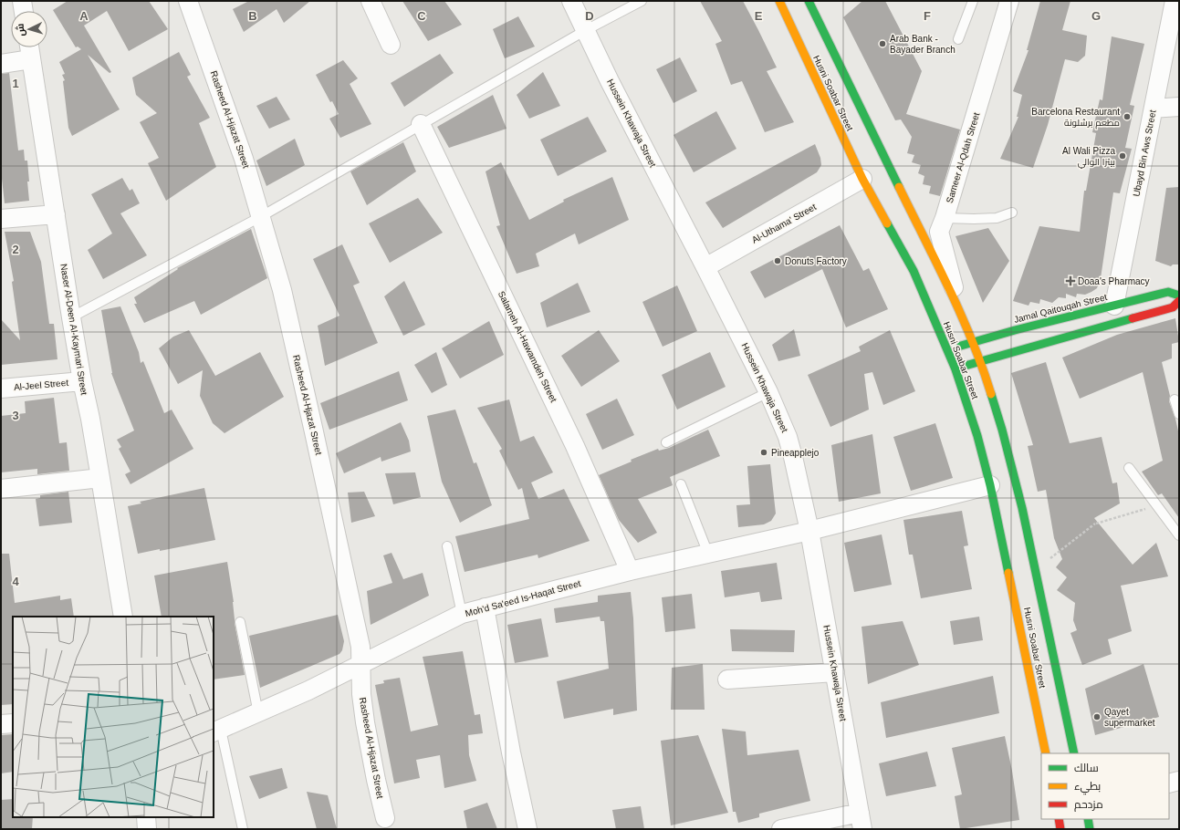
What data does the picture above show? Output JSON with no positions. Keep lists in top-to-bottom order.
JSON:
{
  "streets": {
    "main road": ["Husni Soabar Street", "Jamal Qaitouqah Street"],
    "street": [
      "Rasheed Al-Hjazat Street",
      "Hussein Khawaja Street",
      "Ubayd Bin Aws Street",
      "Sameer Al-Qdah Street",
      "Al-Uthama' Street",
      "Naser Al-Deen Al-Kaymari Street",
      "Salameh Al-Hawamdeh Street",
      "Al-Jeel Street",
      "Moh'd Sa'eed Is-Haqat Street"
    ]
  },
  "crossings": [
    ["Husni Soabar Street", "Sameer Al-Qdah Street"],
    ["Husni Soabar Street", "Al-Uthama' Street"],
    ["Husni Soabar Street", "Jamal Qaitouqah Street"],
    ["Husni Soabar Street", "Moh'd Sa'eed Is-Haqat Street"],
    ["Rasheed Al-Hjazat Street", "Moh'd Sa'eed Is-Haqat Street"],
    ["Hussein Khawaja Street", "Al-Uthama' Street"],
    ["Hussein Khawaja Street", "Moh'd Sa'eed Is-Haqat Street"],
    ["Ubayd Bin Aws Street", "Jamal Qaitouqah Street"],
    ["Naser Al-Deen Al-Kaymari Street", "Al-Jeel Street"],
    ["Salameh Al-Hawamdeh Street", "Moh'd Sa'eed Is-Haqat Street"]
  ],
  "places": {
    "other": [
      "Arab Bank - Bayader Branch",
      "Barcelona Restaurant مطعم برشلونة",
      "Al Wali Pizza بيتزا الوالي",
      "Donuts Factory",
      "Pineapplejo",
      "Qayet supermarket"
    ],
    "health": ["Doaa's Pharmacy"]
  },
  "legend": ["سالك", "بطيء", "مزدحم"],
  "north": "left",
  "grid": {
    "columns": [
      "A",
      "B",
      "C",
      "D",
      "E",
      "F",
      "G"
    ],
    "rows": [
      "1",
      "2",
      "3",
      "4"
    ]
  }
}
